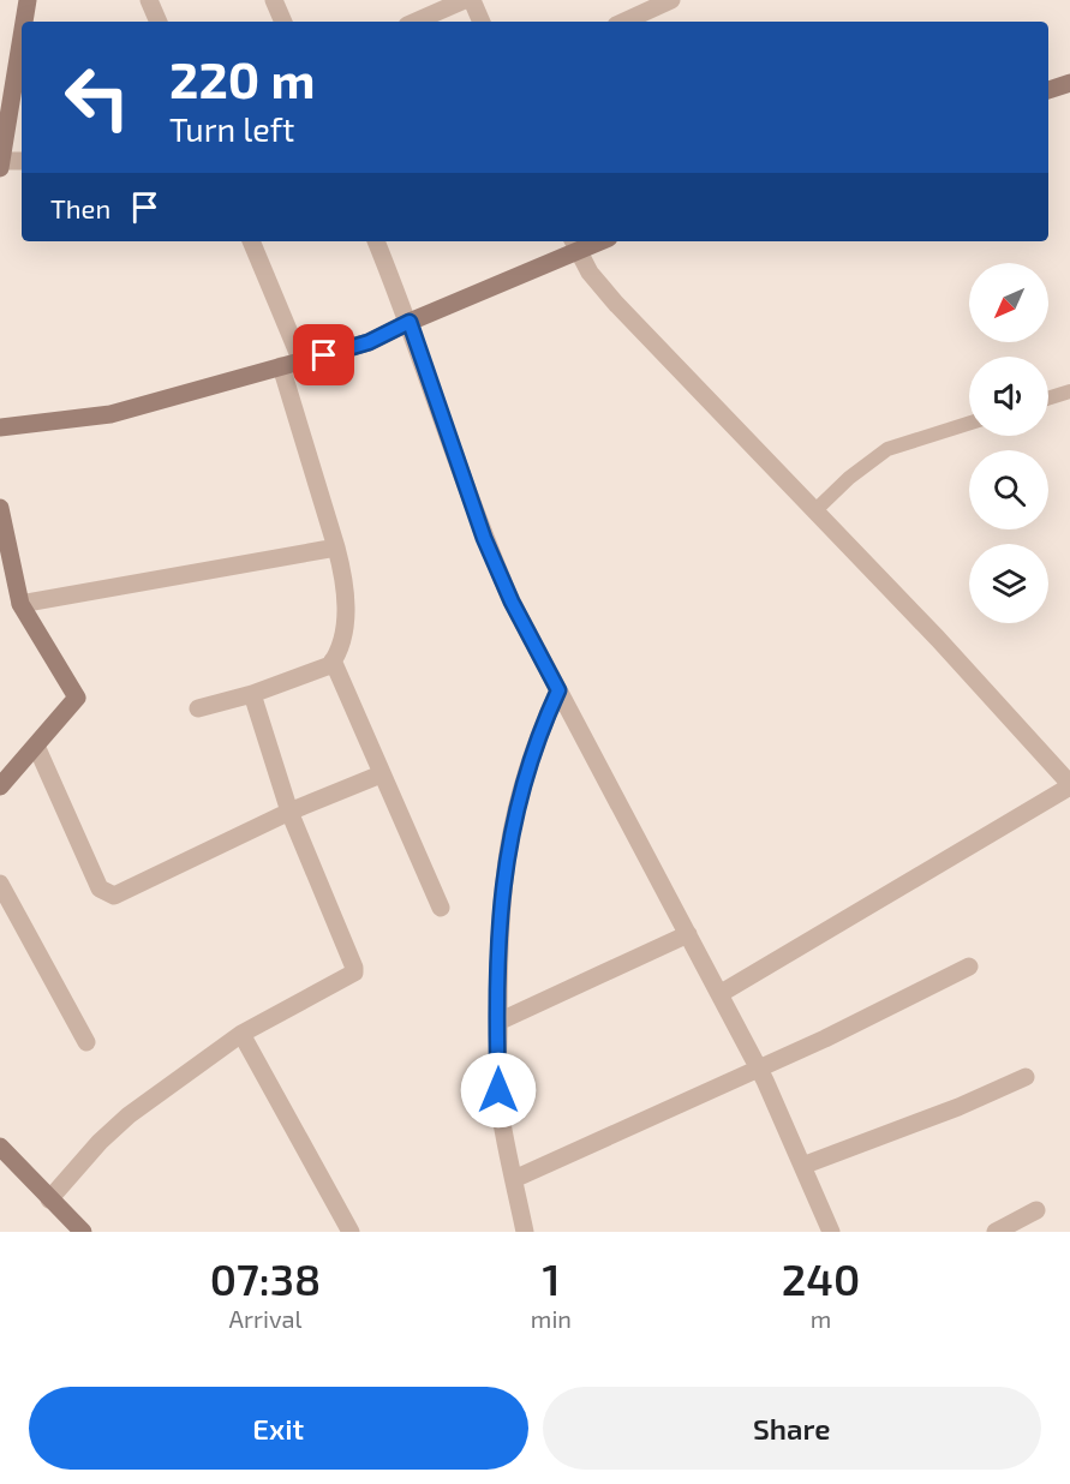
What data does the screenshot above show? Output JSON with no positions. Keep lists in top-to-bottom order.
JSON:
{
  "north": "bottom left",
  "page": {
    "turn": ["220 m", "Turn left"],
    "then": "Then",
    "eta": [
      "07:38",
      "Arrival",
      "1",
      "min",
      "240",
      "m"
    ],
    "buttons": ["Exit", "Share"]
  }
}
